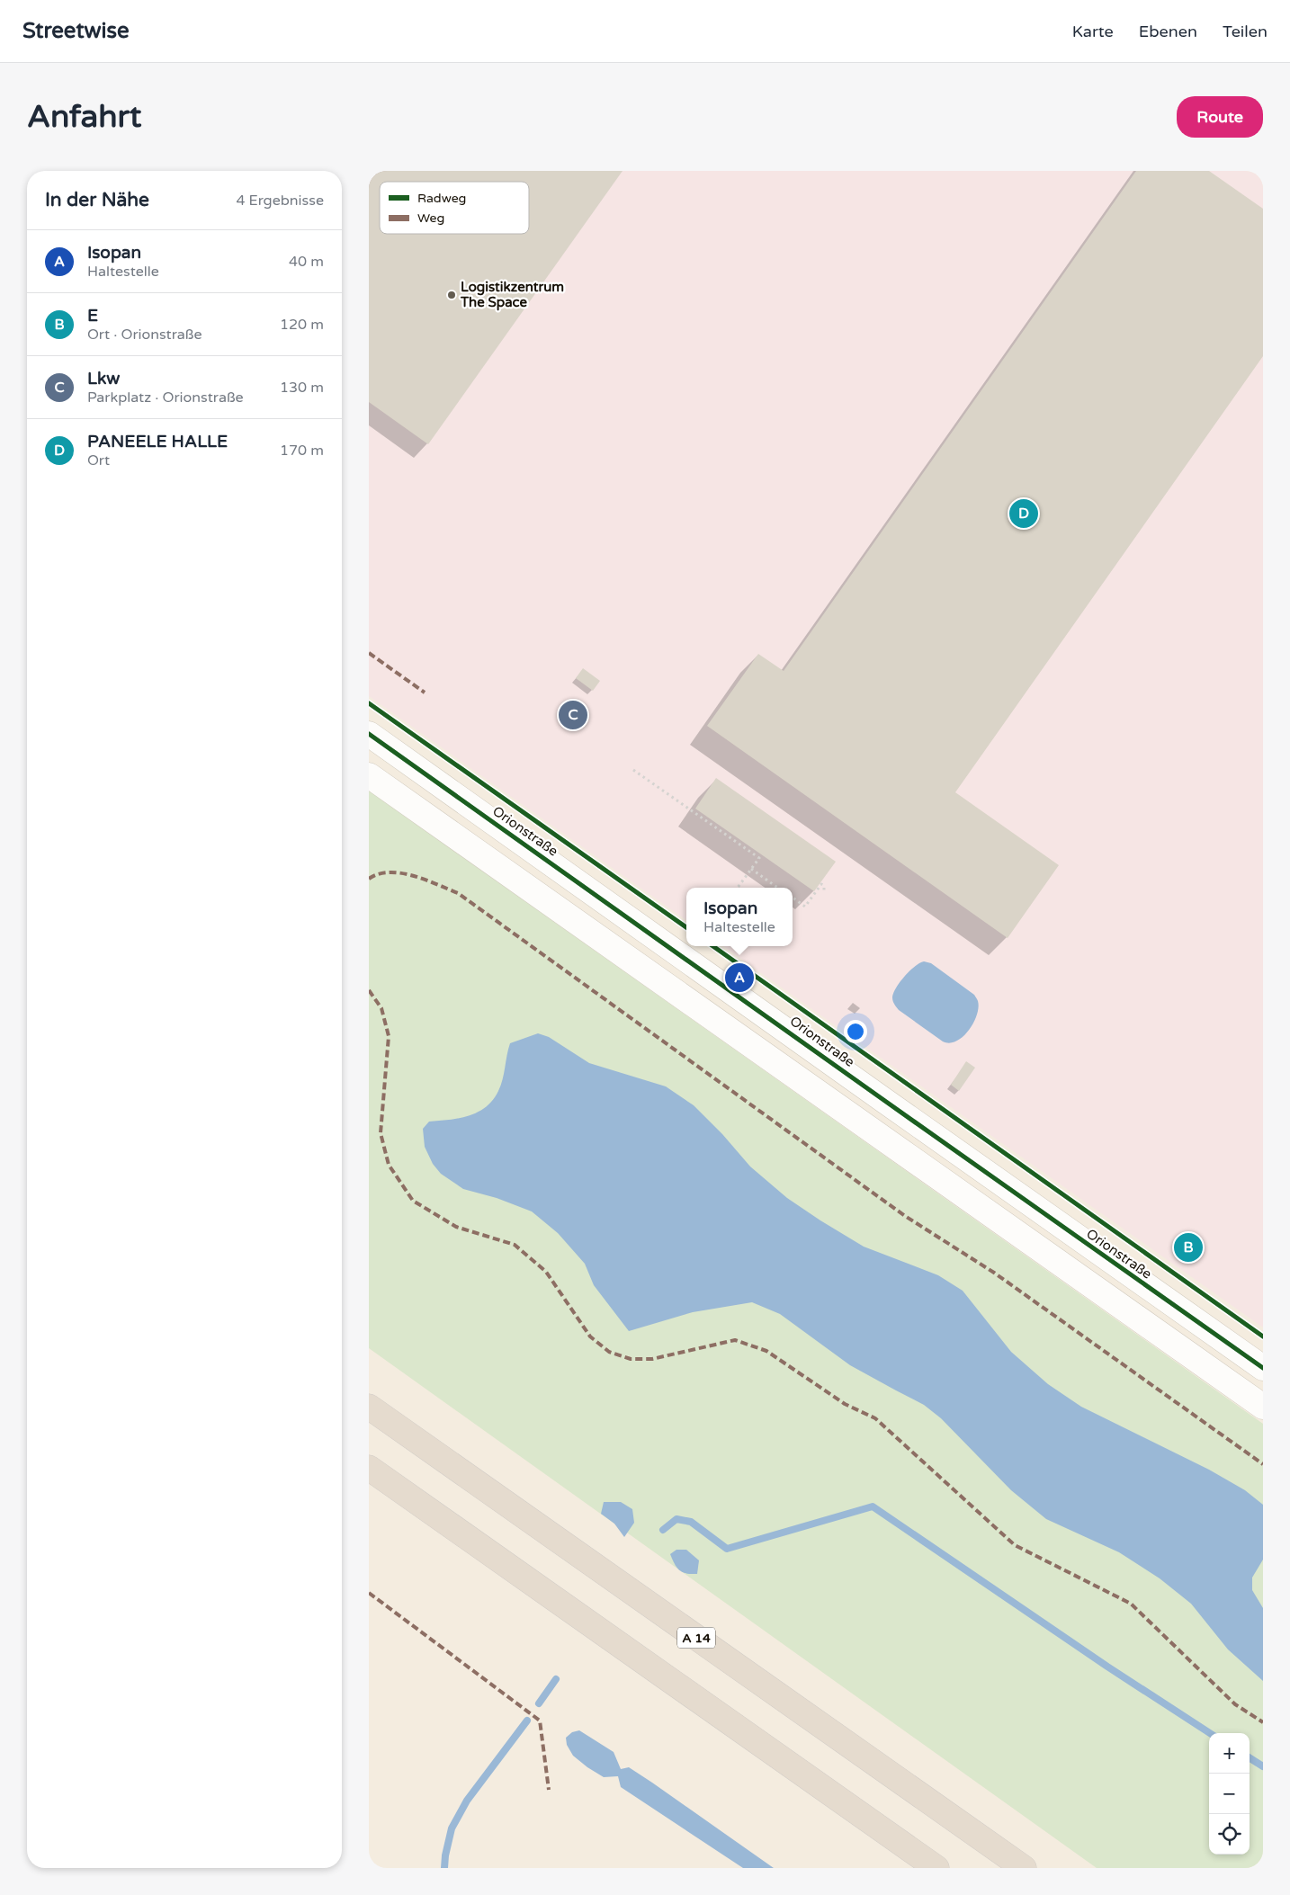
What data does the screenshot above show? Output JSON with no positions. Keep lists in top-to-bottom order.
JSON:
{
  "streets": {
    "highway": ["A 14"],
    "street": ["Orionstraße"]
  },
  "places": ["Logistikzentrum The Space"],
  "legend": ["Radweg", "Weg"],
  "page": {
    "header": "Streetwise",
    "nav": ["Karte", "Ebenen", "Teilen"],
    "buttons": "Route",
    "title": "Anfahrt",
    "heading": ["In der Nähe", "4 Ergebnisse"],
    "list": [
      {
        "mark": "A",
        "name": "Isopan",
        "note": "Haltestelle",
        "value": "40 m"
      },
      {
        "mark": "B",
        "name": "E",
        "note": "Ort · Orionstraße",
        "value": "120 m"
      },
      {
        "mark": "C",
        "name": "Lkw",
        "note": "Parkplatz · Orionstraße",
        "value": "130 m"
      },
      {
        "mark": "D",
        "name": "PANEELE HALLE",
        "note": "Ort",
        "value": "170 m"
      }
    ],
    "pins": [
      "D",
      "C",
      "A",
      "B"
    ],
    "popup": ["Isopan", "Haltestelle"],
    "map_buttons": ["+", "−"]
  }
}
